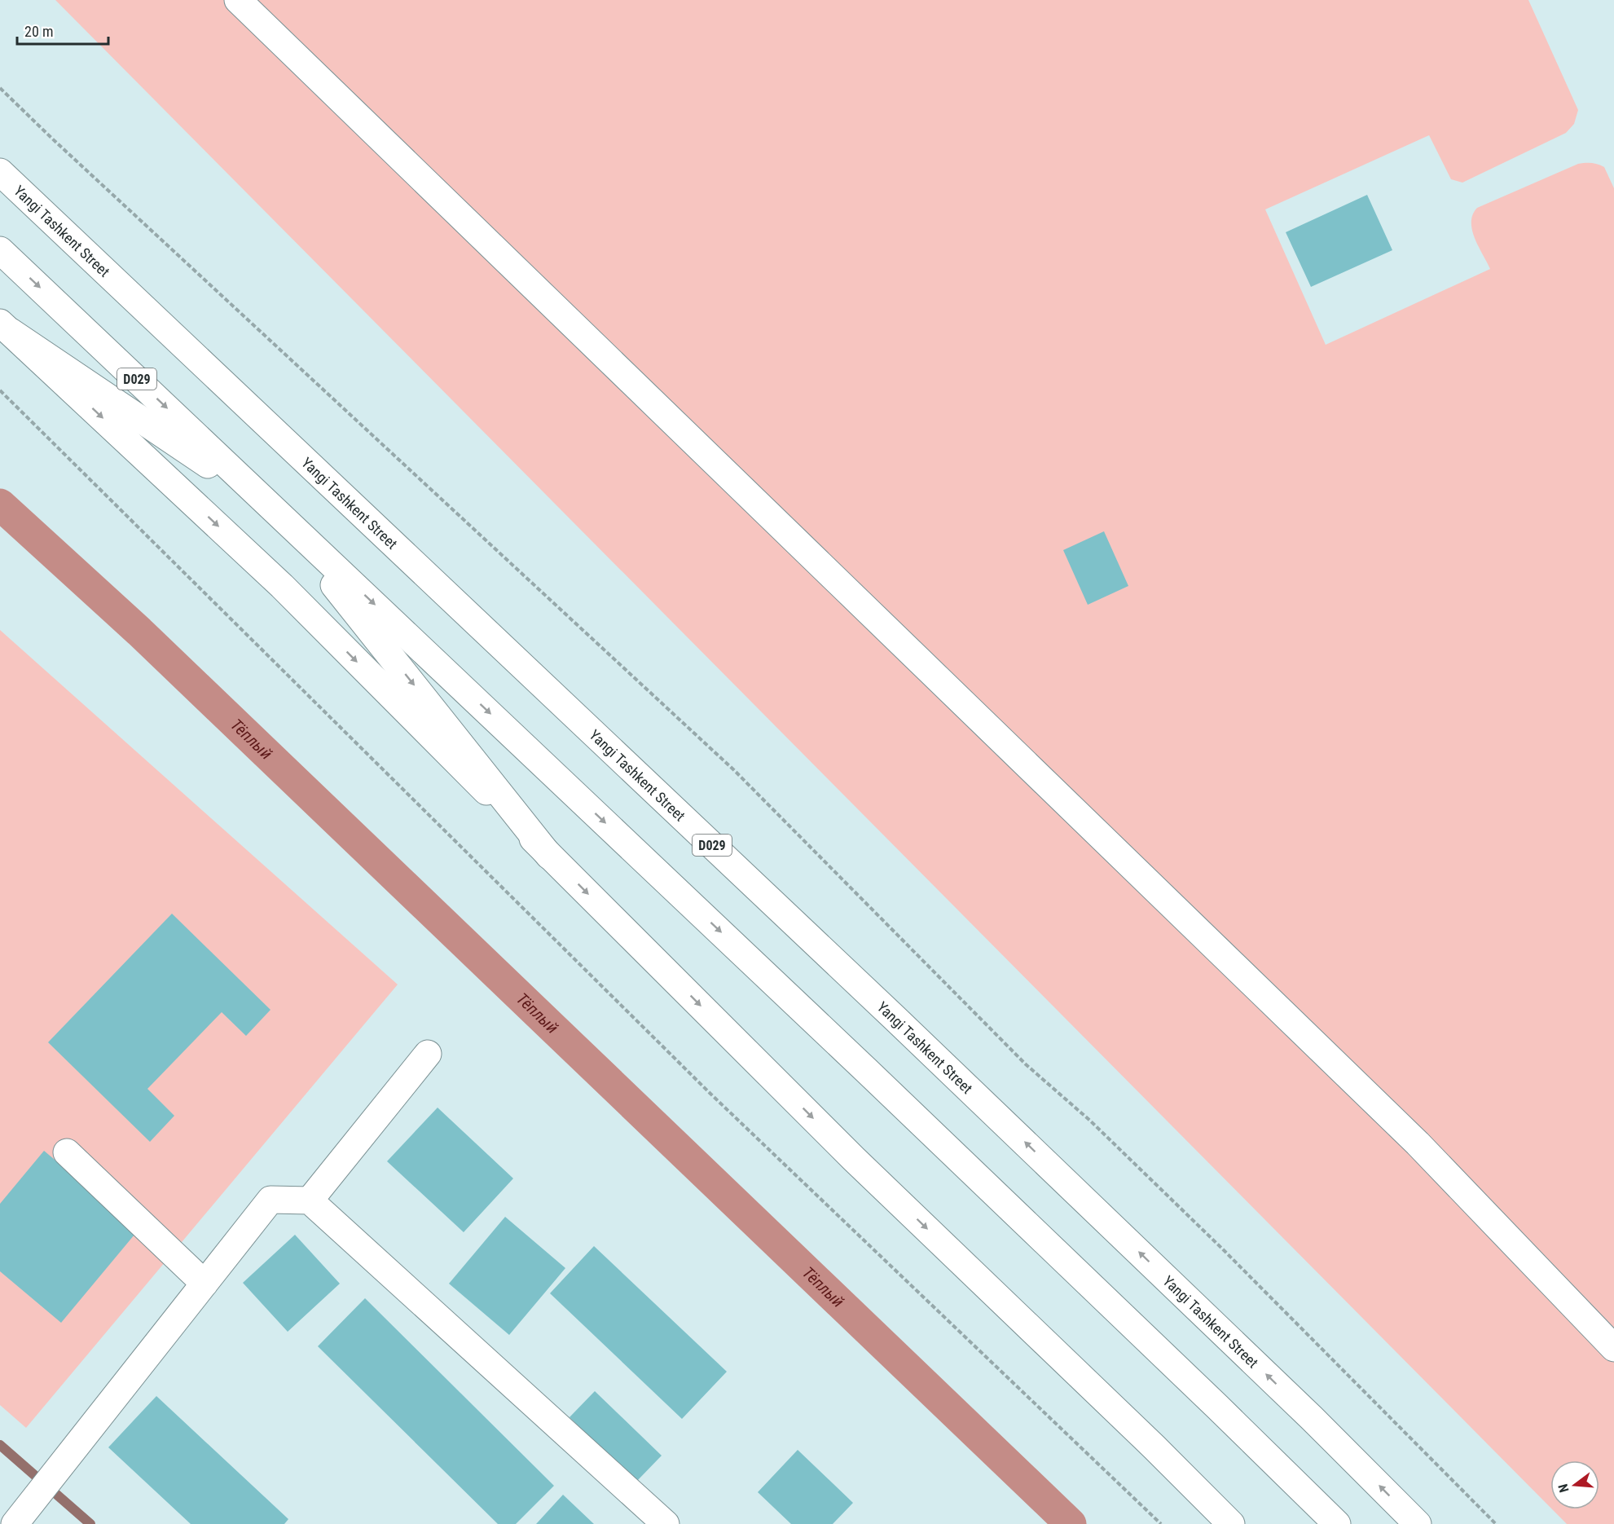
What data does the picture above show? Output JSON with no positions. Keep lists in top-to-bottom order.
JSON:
{
  "streets": {
    "main road": ["Yangi Tashkent Street", "D029"]
  },
  "water": ["Тёплый"],
  "scale_bar": "20 m",
  "north": "left"
}
